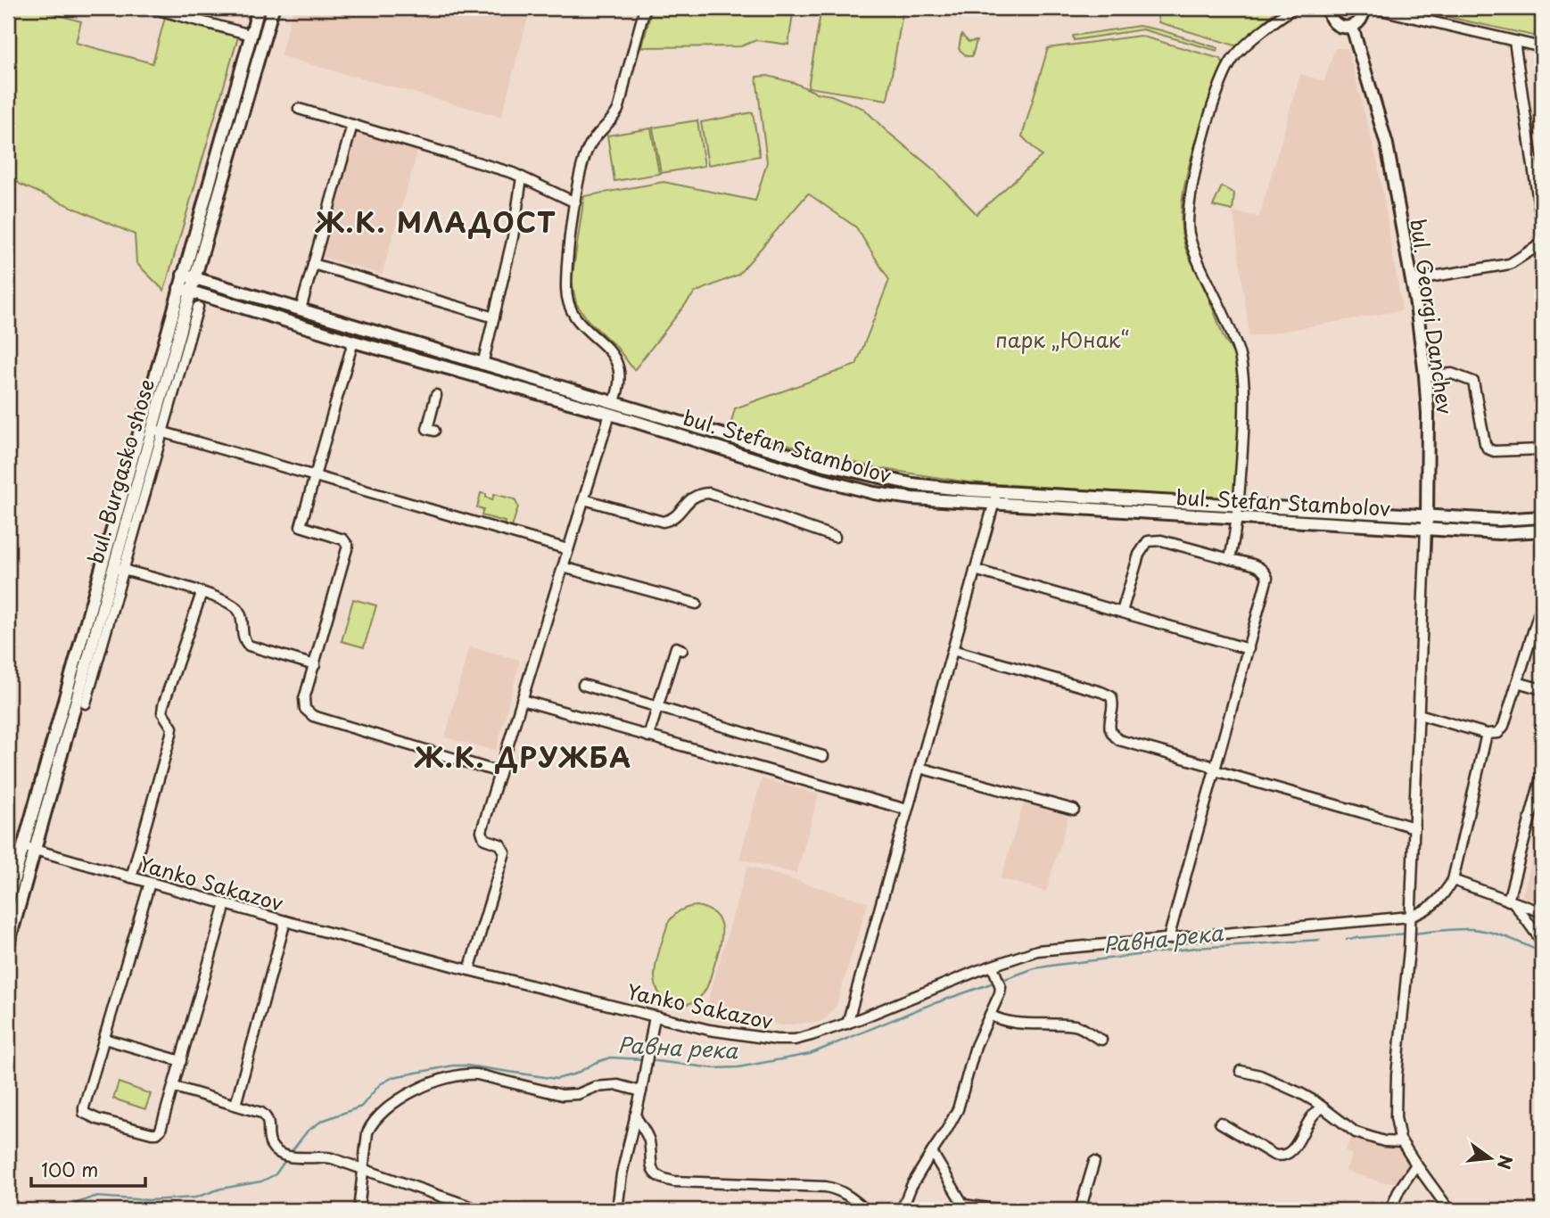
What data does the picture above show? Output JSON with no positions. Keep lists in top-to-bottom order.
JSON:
{
  "streets": {
    "main road": ["bul. Georgi Danchev", "bul. Stefan Stambolov", "bul. Burgasko shose"],
    "street": ["Yanko Sakazov"]
  },
  "crossings": [
    ["bul. Georgi Danchev", "bul. Stefan Stambolov"],
    ["bul. Georgi Danchev", "Yanko Sakazov"],
    ["bul. Stefan Stambolov", "bul. Burgasko shose"],
    ["bul. Burgasko shose", "Yanko Sakazov"]
  ],
  "districts": ["Ж.К. МЛАДОСТ", "Ж.К. ДРУЖБА"],
  "water": ["Равна река"],
  "parks": ["парк „Юнак“"],
  "scale_bar": "100 m",
  "north": "right"
}
